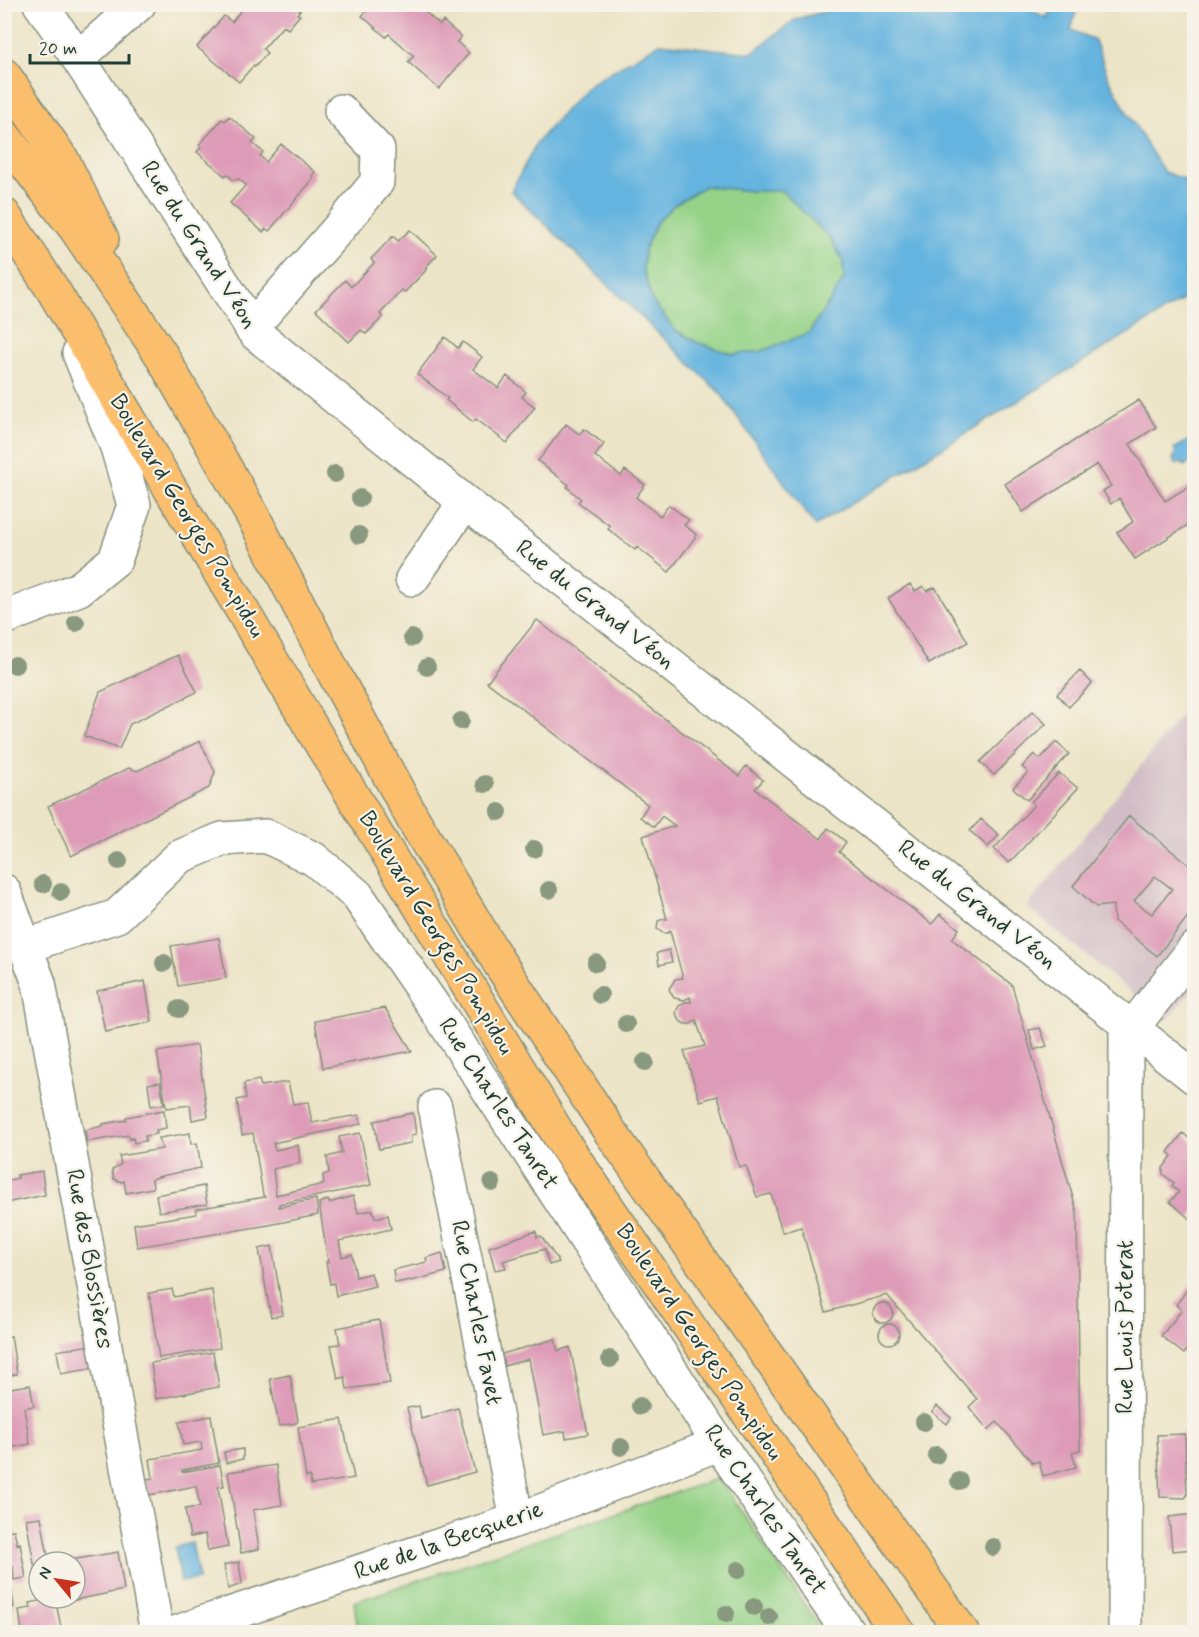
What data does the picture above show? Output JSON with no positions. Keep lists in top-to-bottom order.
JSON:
{
  "streets": {
    "main road": ["Boulevard Georges Pompidou"],
    "street": [
      "Rue du Grand Véon",
      "Rue Charles Tanret",
      "Rue des Blossières",
      "Rue Charles Favet",
      "Rue Louis Poterat",
      "Rue de la Becquerie"
    ]
  },
  "crossings": [
    ["Rue du Grand Véon", "Rue Louis Poterat"],
    ["Rue Charles Tanret", "Rue des Blossières"],
    ["Rue Charles Tanret", "Rue de la Becquerie"],
    ["Rue Charles Favet", "Rue de la Becquerie"]
  ],
  "scale_bar": "20 m",
  "north": "top left"
}
